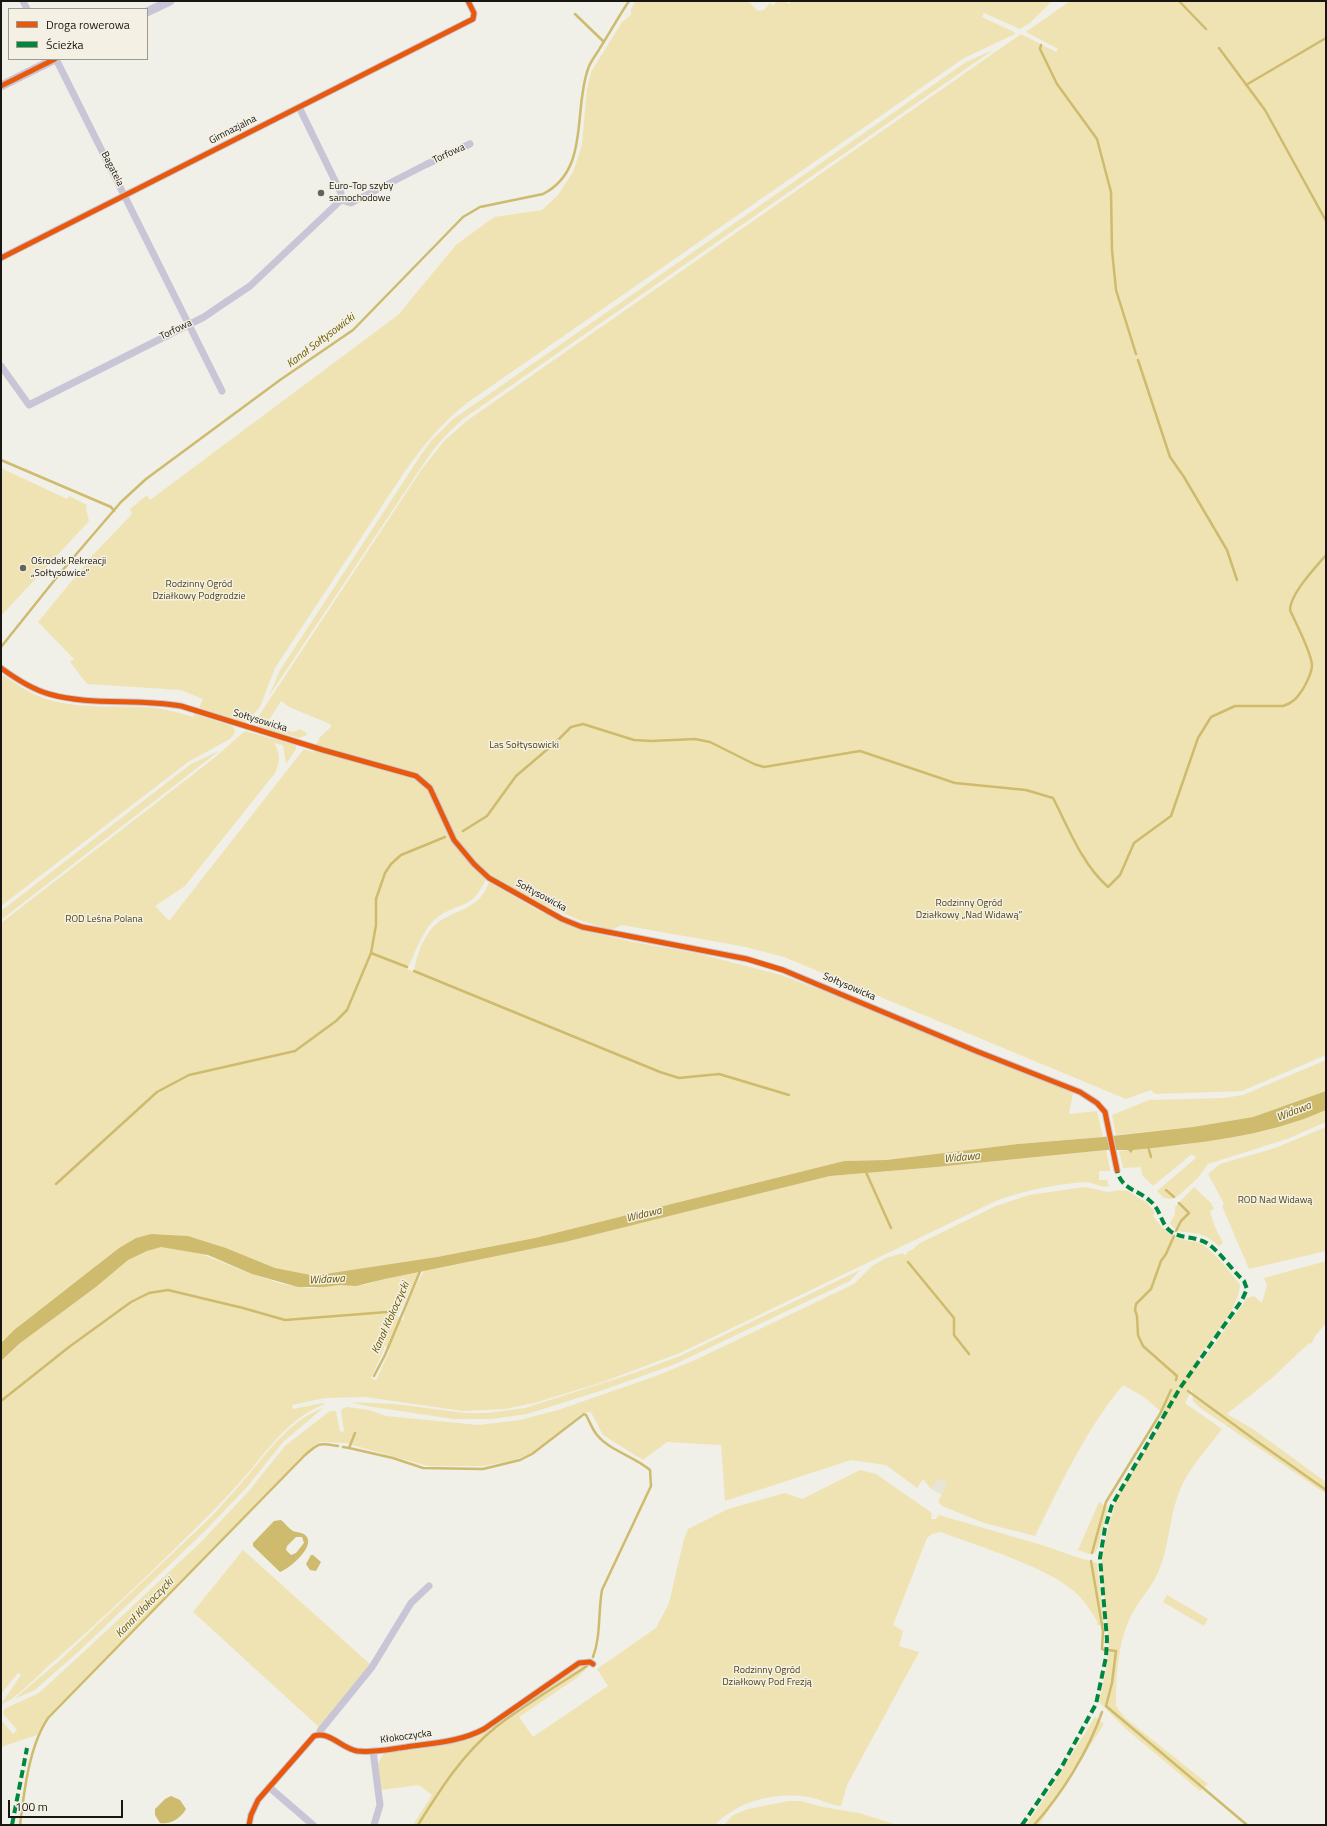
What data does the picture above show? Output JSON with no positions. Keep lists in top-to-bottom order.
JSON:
{
  "streets": {
    "street": [
      "Gimnazjalna",
      "Torfowa",
      "Bagatela",
      "Sołtysowicka",
      "Kłokoczycka"
    ]
  },
  "crossings": [
    ["Gimnazjalna", "Bagatela"],
    ["Torfowa", "Bagatela"]
  ],
  "water": ["Kanał Sołtysowicki", "Widawa", "Kanał Kłokoczycki"],
  "parks": [
    "Rodzinny Ogród Działkowy Podgrodzie",
    "Las Sołtysowicki",
    "Rodzinny Ogród Działkowy „Nad Widawą”",
    "ROD Leśna Polana",
    "ROD Nad Widawą",
    "Rodzinny Ogród Działkowy Pod Frezją"
  ],
  "places": ["Euro-Top szyby samochodowe", "Ośrodek Rekreacji „Sołtysowice”"],
  "legend": ["Droga rowerowa", "Ścieżka"],
  "scale_bar": "100 m"
}
